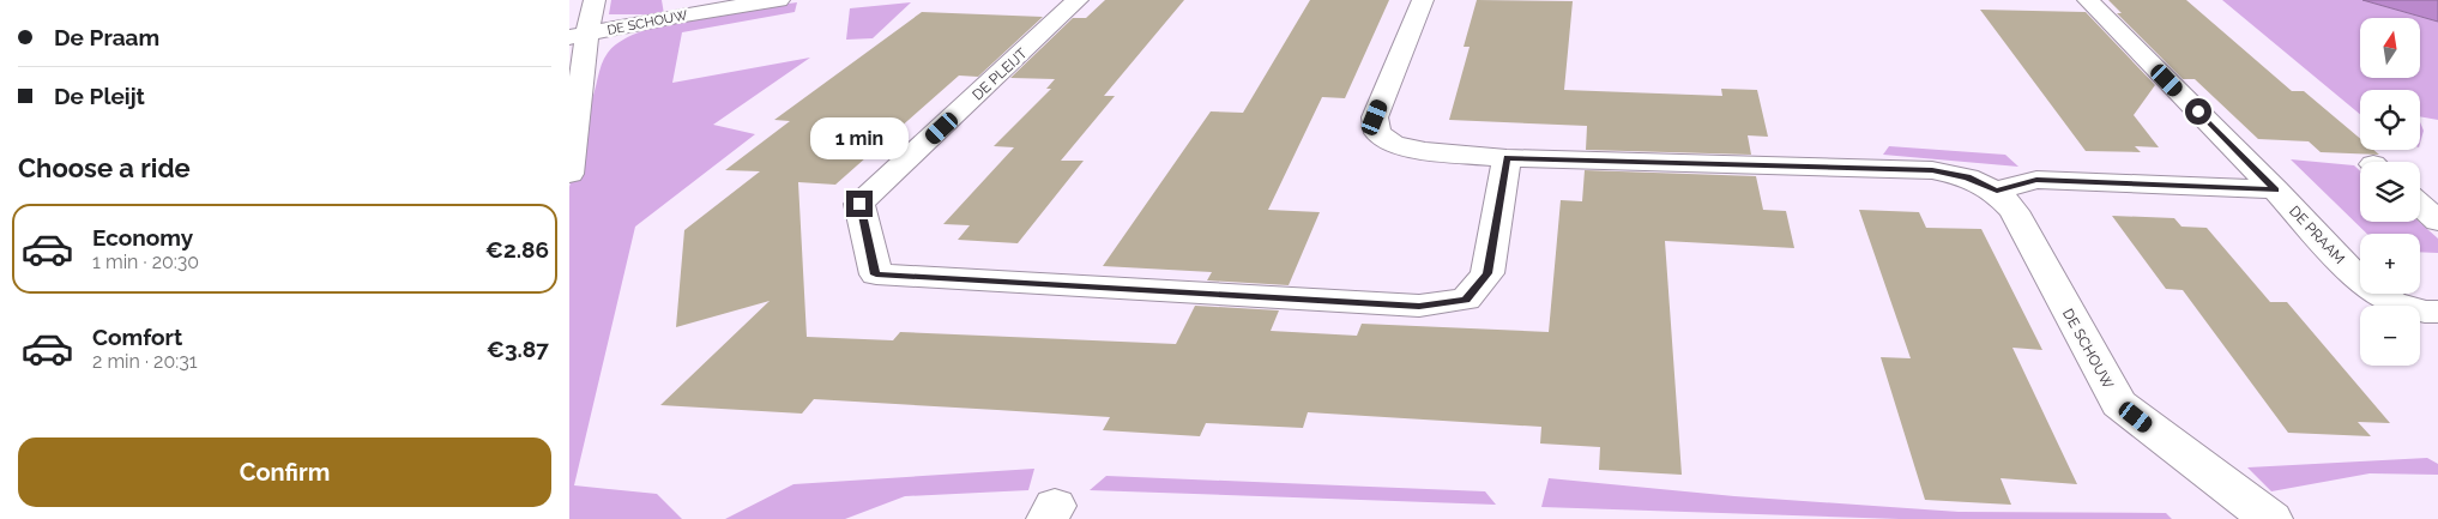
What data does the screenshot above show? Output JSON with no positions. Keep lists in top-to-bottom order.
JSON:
{
  "streets": {
    "street": ["DE SCHOUW", "DE PLEIJT", "DE PRAAM"]
  },
  "crossings": [
    ["DE SCHOUW", "DE PLEIJT"]
  ],
  "north": "top",
  "page": {
    "banner": ["De Praam", "De Pleijt"],
    "map_buttons": ["+", "−"],
    "bubble": "1 min",
    "heading": "Choose a ride",
    "list": [
      {
        "name": "Economy",
        "note": "1 min · 20:30",
        "value": "€2.86"
      },
      {
        "name": "Comfort",
        "note": "2 min · 20:31",
        "value": "€3.87"
      }
    ],
    "buttons": "Confirm"
  }
}
